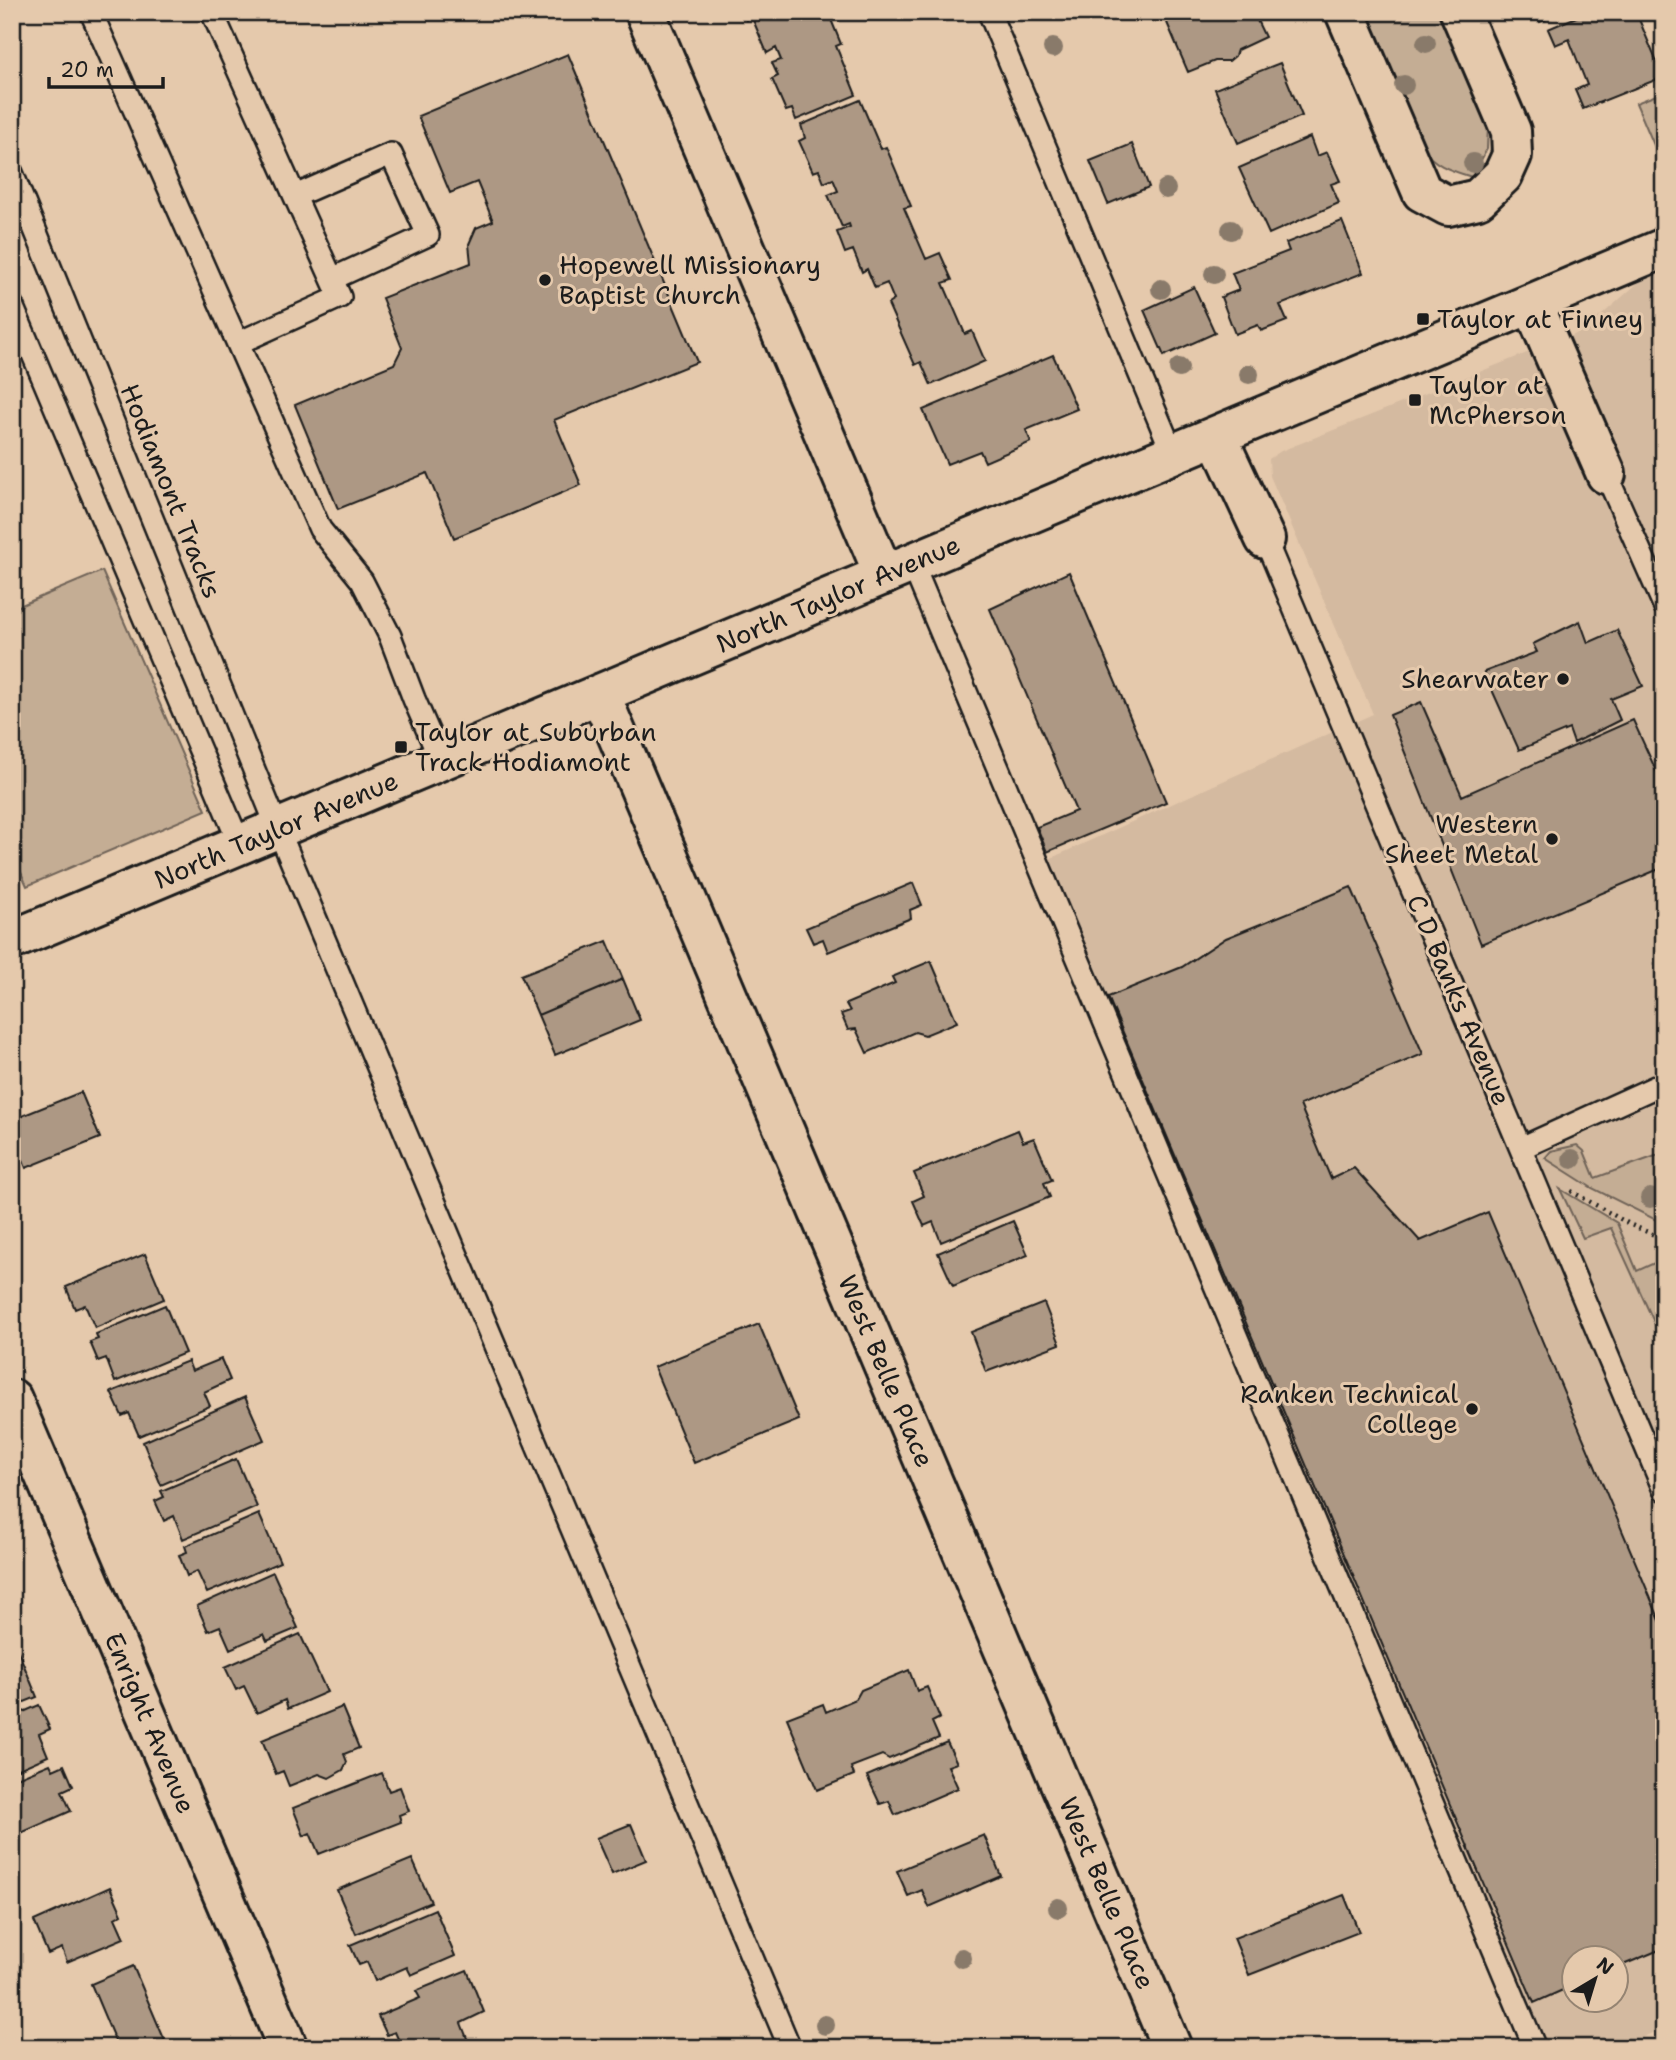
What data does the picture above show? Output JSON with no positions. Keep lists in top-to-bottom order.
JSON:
{
  "streets": {
    "street": [
      "North Taylor Avenue",
      "C D Banks Avenue",
      "West Belle Place",
      "Enright Avenue"
    ],
    "lane": ["Hodiamont Tracks"]
  },
  "crossings": [
    ["Hodiamont Tracks", "North Taylor Avenue"],
    ["North Taylor Avenue", "C D Banks Avenue"],
    ["North Taylor Avenue", "West Belle Place"]
  ],
  "places": {
    "other": [
      "Hopewell Missionary Baptist Church",
      "Shearwater",
      "Western Sheet Metal",
      "Ranken Technical College"
    ],
    "transit": ["Taylor at Finney", "Taylor at McPherson", "Taylor at Suburban Track Hodiamont"]
  },
  "scale_bar": "20 m",
  "north": "top right"
}
